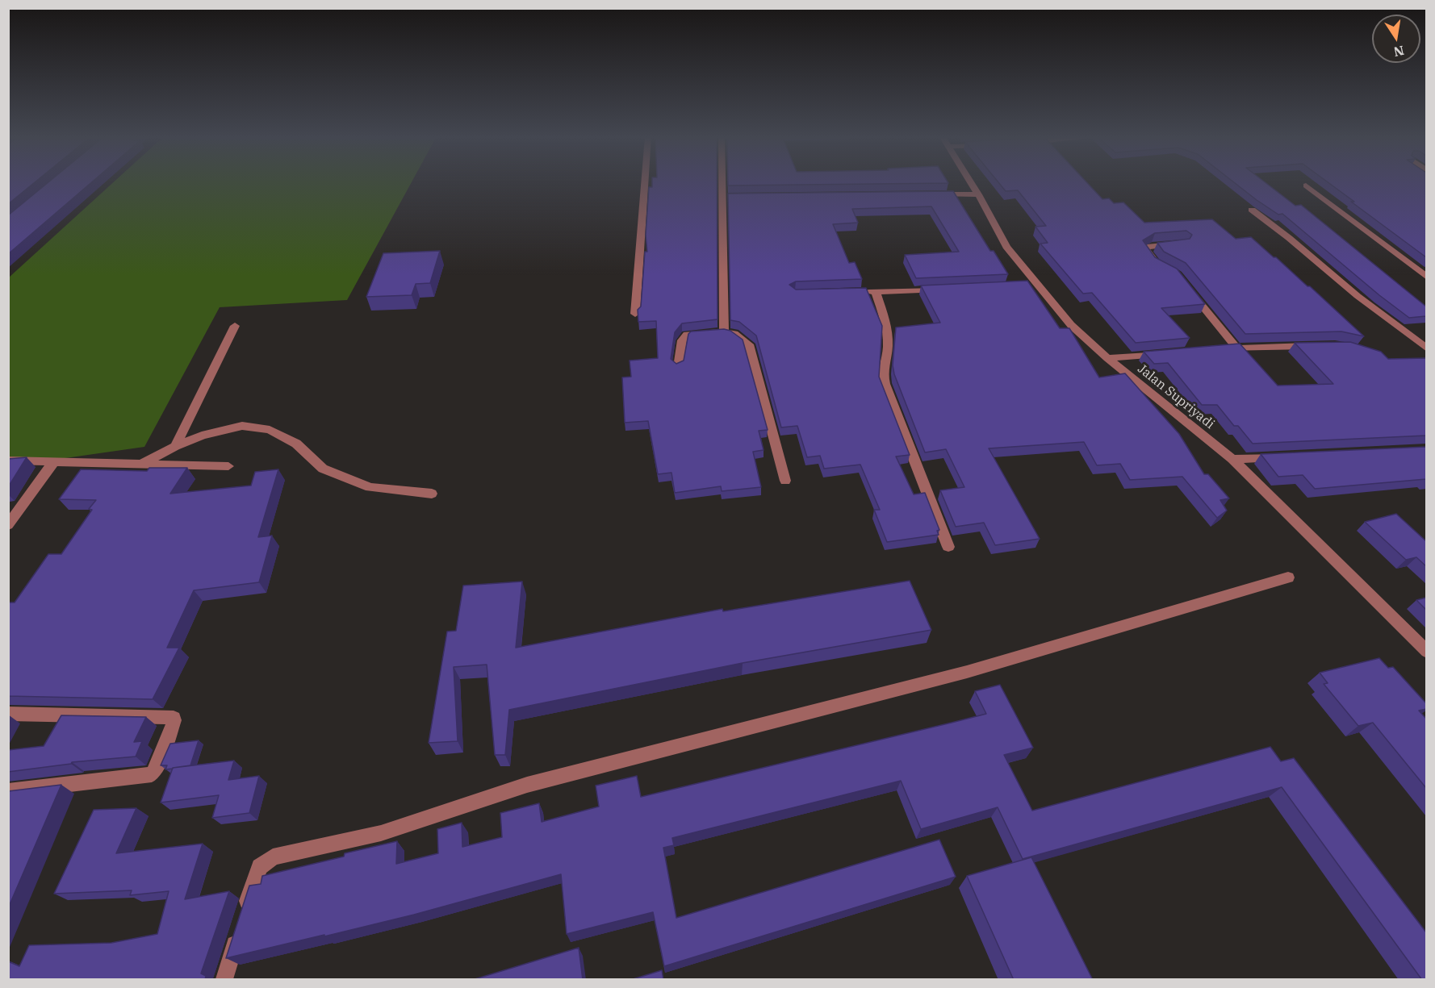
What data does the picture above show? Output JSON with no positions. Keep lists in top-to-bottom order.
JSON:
{
  "streets": {
    "street": ["Jalan Supriyadi"]
  },
  "north": "bottom"
}
